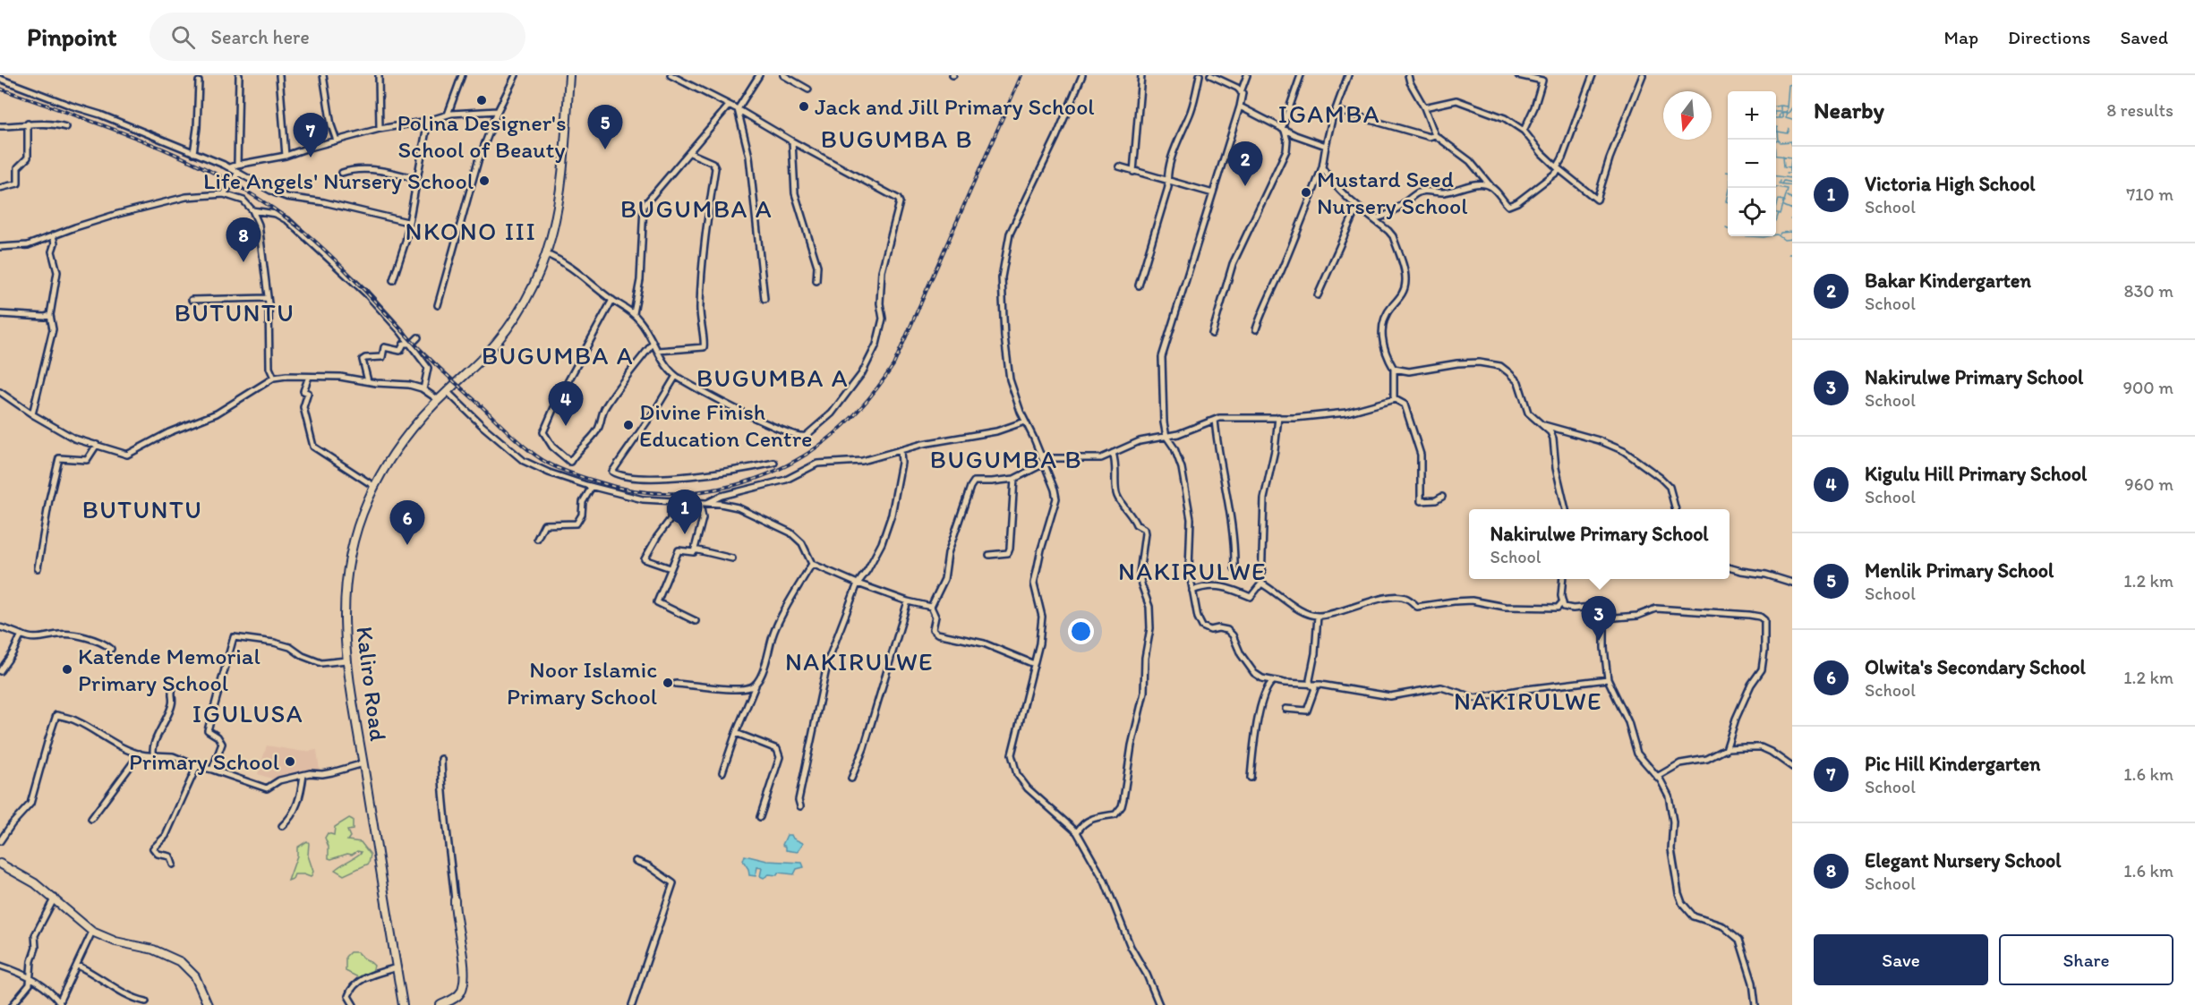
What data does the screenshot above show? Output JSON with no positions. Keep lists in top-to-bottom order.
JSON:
{
  "streets": {
    "main road": ["Kaliro Road"]
  },
  "districts": [
    "IGAMBA",
    "BUGUMBA B",
    "BUGUMBA A",
    "NKONO III",
    "BUTUNTU",
    "BUGUMBA A",
    "BUGUMBA A",
    "BUGUMBA B",
    "BUTUNTU",
    "NAKIRULWE",
    "NAKIRULWE",
    "NAKIRULWE",
    "IGULUSA"
  ],
  "places": [
    "Polina Designer's School of Beauty",
    "Jack and Jill Primary School",
    "Life Angels' Nursery School",
    "Mustard Seed Nursery School",
    "Divine Finish Education Centre",
    "Katende Memorial Primary School",
    "Noor Islamic Primary School",
    "Primary School"
  ],
  "north": "bottom",
  "page": {
    "header": "Pinpoint",
    "search": "Search here",
    "nav": ["Map", "Directions", "Saved"],
    "heading": ["Nearby", "8 results"],
    "map_buttons": ["+", "−"],
    "pins": [
      "5",
      "7",
      "2",
      "8",
      "4",
      "1",
      "6",
      "3"
    ],
    "list": [
      {
        "mark": "1",
        "name": "Victoria High School",
        "note": "School",
        "value": "710 m"
      },
      {
        "mark": "2",
        "name": "Bakar Kindergarten",
        "note": "School",
        "value": "830 m"
      },
      {
        "mark": "3",
        "name": "Nakirulwe Primary School",
        "note": "School",
        "value": "900 m"
      },
      {
        "mark": "4",
        "name": "Kigulu Hill Primary School",
        "note": "School",
        "value": "960 m"
      },
      {
        "mark": "5",
        "name": "Menlik Primary School",
        "note": "School",
        "value": "1.2 km"
      },
      {
        "mark": "6",
        "name": "Olwita's Secondary School",
        "note": "School",
        "value": "1.2 km"
      },
      {
        "mark": "7",
        "name": "Pic Hill Kindergarten",
        "note": "School",
        "value": "1.6 km"
      },
      {
        "mark": "8",
        "name": "Elegant Nursery School",
        "note": "School",
        "value": "1.6 km"
      }
    ],
    "popup": ["Nakirulwe Primary School", "School"],
    "buttons": ["Save", "Share"]
  }
}
